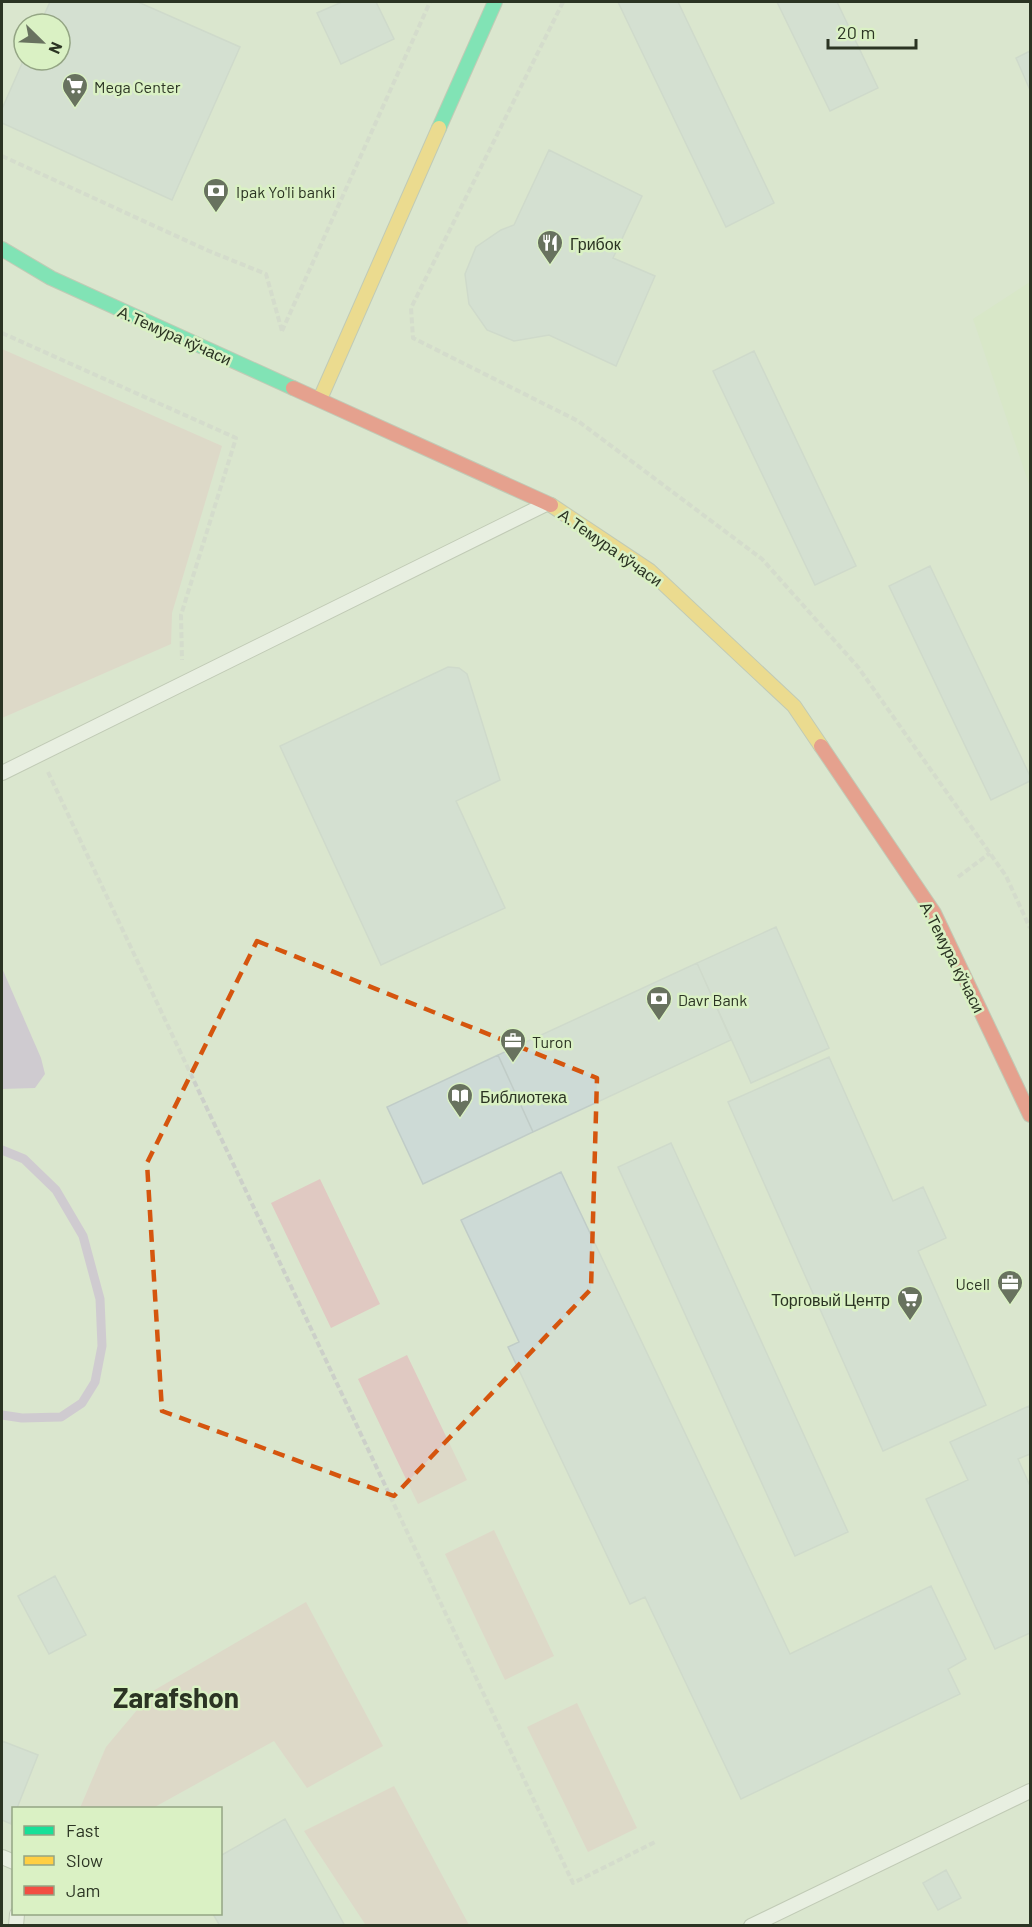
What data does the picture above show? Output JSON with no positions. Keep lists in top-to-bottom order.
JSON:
{
  "streets": {
    "street": ["А.Темура кўчаси"]
  },
  "districts": ["Zarafshon"],
  "places": {
    "supermarket": ["Mega Center", "Торговый Центр"],
    "bank": ["Ipak Yo'li banki", "Davr Bank"],
    "restaurant": ["Грибок"],
    "office": ["Turon", "Ucell"],
    "library": ["Библиотека"]
  },
  "legend": ["Fast", "Slow", "Jam"],
  "scale_bar": "20 m",
  "north": "bottom right"
}
